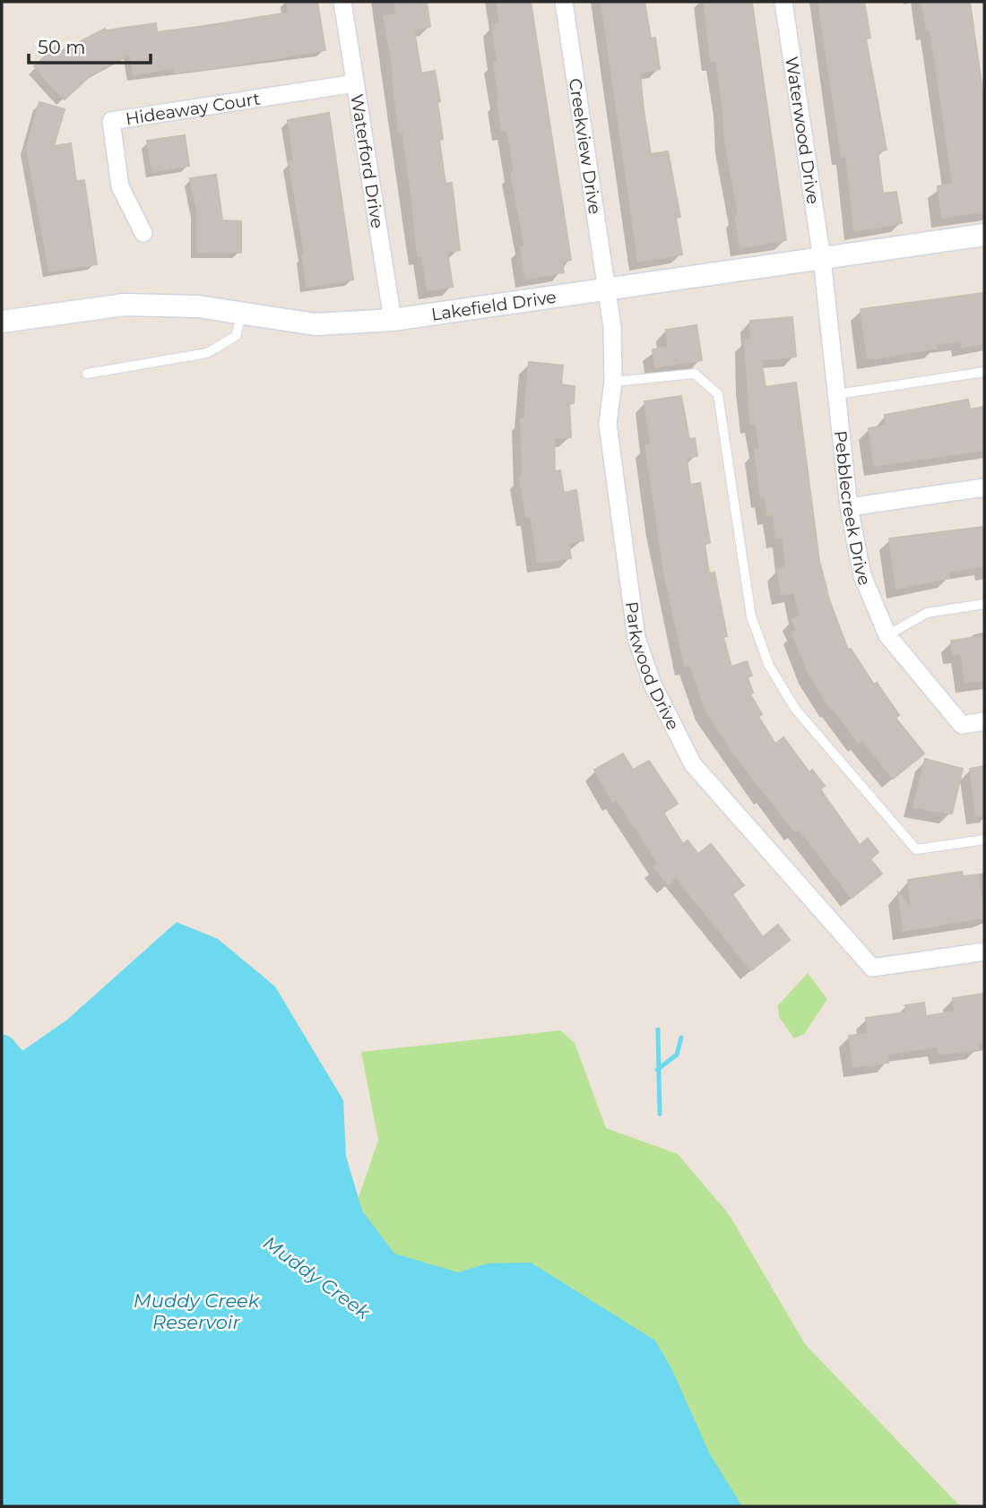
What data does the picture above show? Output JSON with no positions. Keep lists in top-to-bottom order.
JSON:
{
  "streets": {
    "street": [
      "Hideaway Court",
      "Waterwood Drive",
      "Creekview Drive",
      "Waterford Drive",
      "Lakefield Drive",
      "Pebblecreek Drive",
      "Parkwood Drive"
    ]
  },
  "crossings": [
    ["Hideaway Court", "Waterford Drive"],
    ["Waterwood Drive", "Lakefield Drive"],
    ["Waterwood Drive", "Pebblecreek Drive"],
    ["Creekview Drive", "Lakefield Drive"],
    ["Creekview Drive", "Parkwood Drive"],
    ["Waterford Drive", "Lakefield Drive"],
    ["Lakefield Drive", "Pebblecreek Drive"],
    ["Lakefield Drive", "Parkwood Drive"]
  ],
  "water": ["Muddy Creek", "Muddy Creek Reservoir"],
  "scale_bar": "50 m"
}
